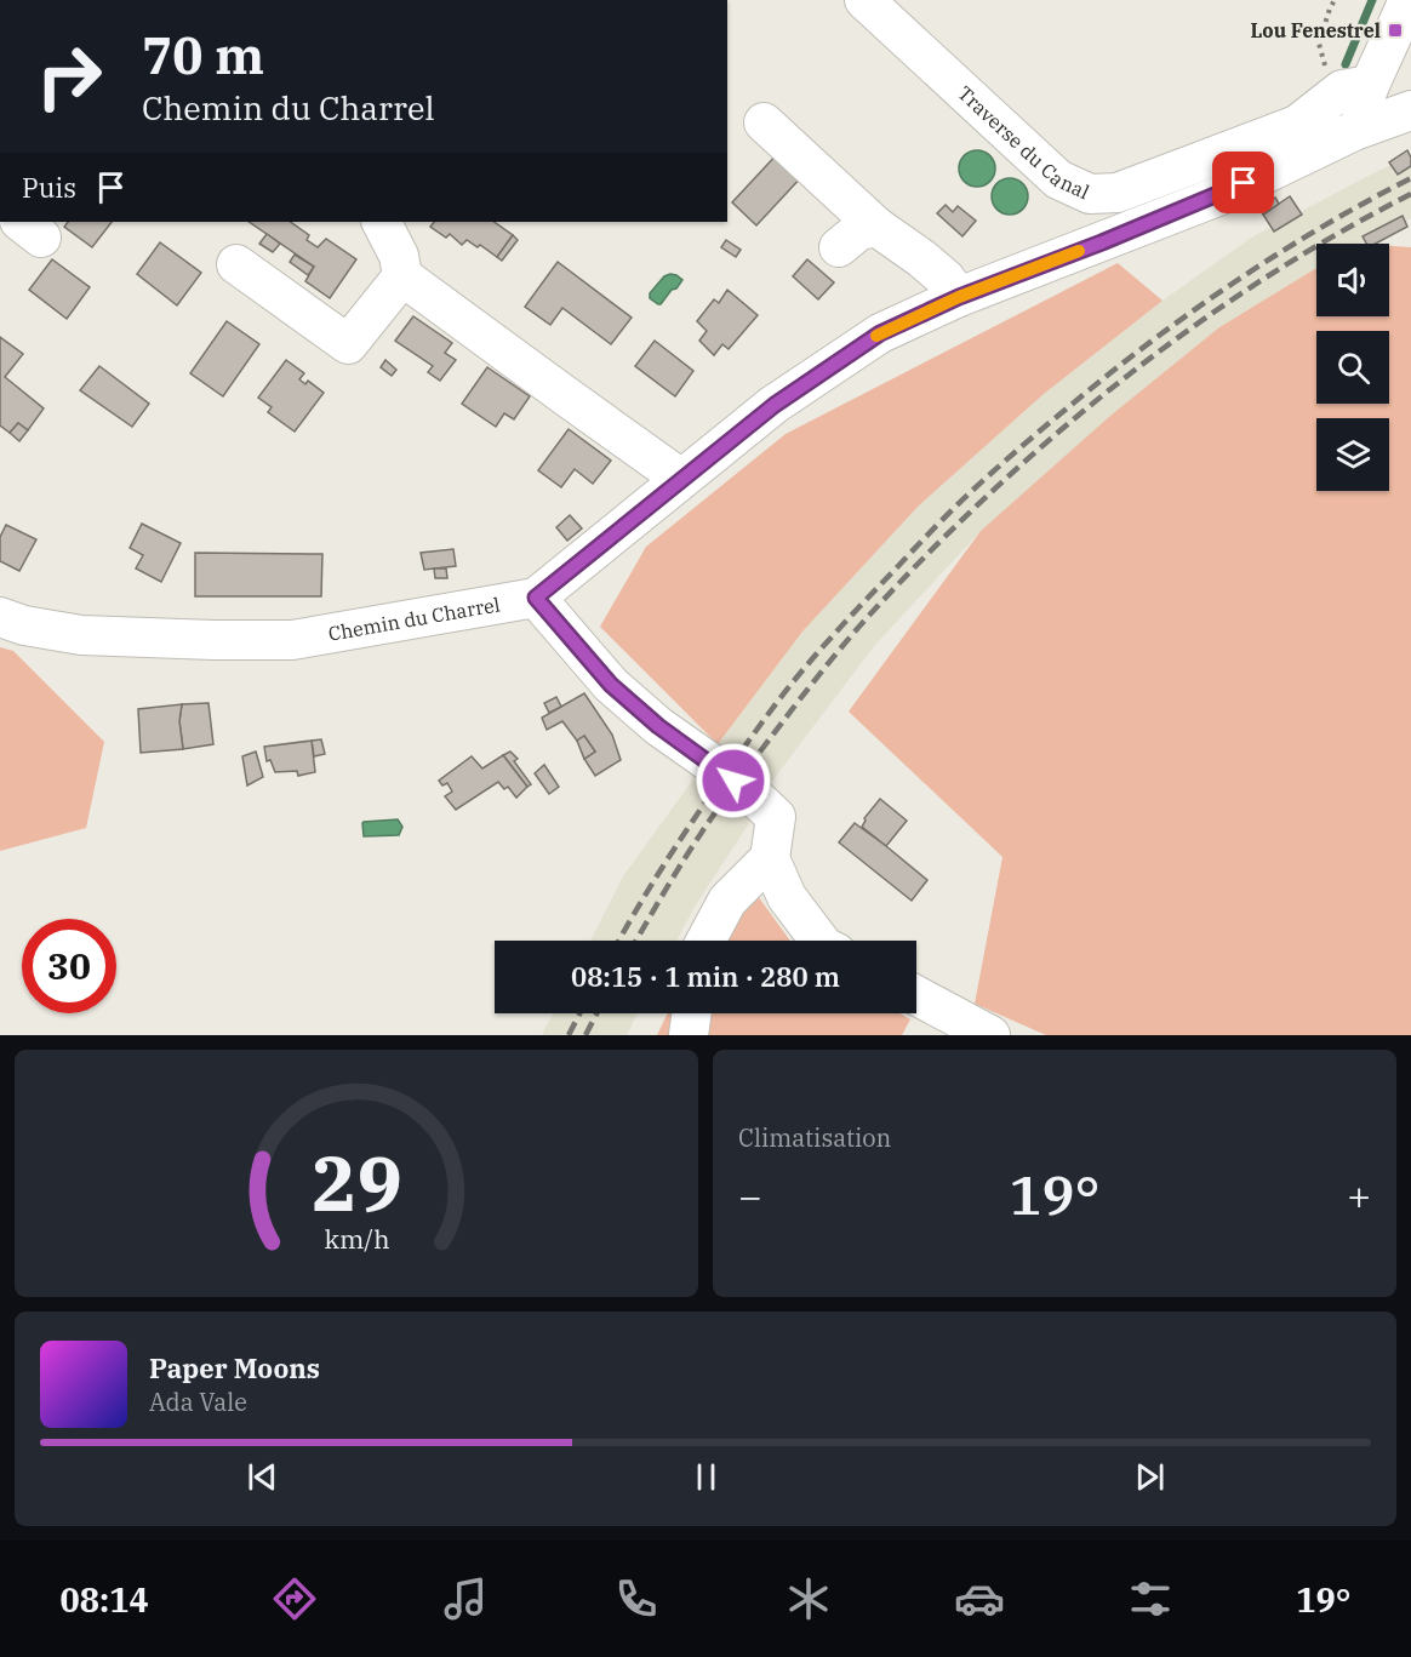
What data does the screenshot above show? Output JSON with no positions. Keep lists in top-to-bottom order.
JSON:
{
  "streets": {
    "street": ["Traverse du Canal", "Chemin du Charrel"]
  },
  "places": {
    "transit": ["Lou Fenestrel"]
  },
  "page": {
    "turn": ["70 m", "Chemin du Charrel"],
    "then": "Puis",
    "limit": "30",
    "trip": "08:15 · 1 min · 280 m",
    "tile": "Climatisation",
    "heat": ["−", "19°", "+"],
    "song": ["Paper Moons", "Ada Vale"],
    "tabs": ["08:14", "19°"],
    "gauge": ["29", "km/h"]
  }
}
